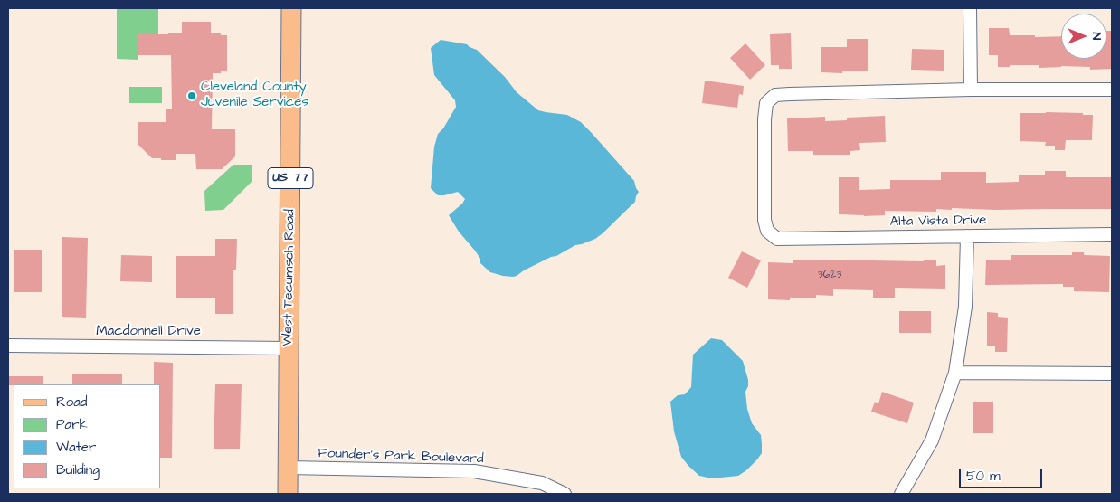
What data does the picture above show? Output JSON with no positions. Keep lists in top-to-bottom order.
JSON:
{
  "streets": {
    "main road": ["US 77", "West Tecumseh Road"],
    "street": ["Alta Vista Drive", "Macdonnell Drive", "Founder's Park Boulevard"]
  },
  "crossings": [
    ["West Tecumseh Road", "Macdonnell Drive"],
    ["West Tecumseh Road", "Founder's Park Boulevard"]
  ],
  "places": ["Cleveland County Juvenile Services"],
  "house_numbers": ["3623"],
  "legend": [
    "Road",
    "Park",
    "Water",
    "Building"
  ],
  "scale_bar": "50 m",
  "north": "right"
}
